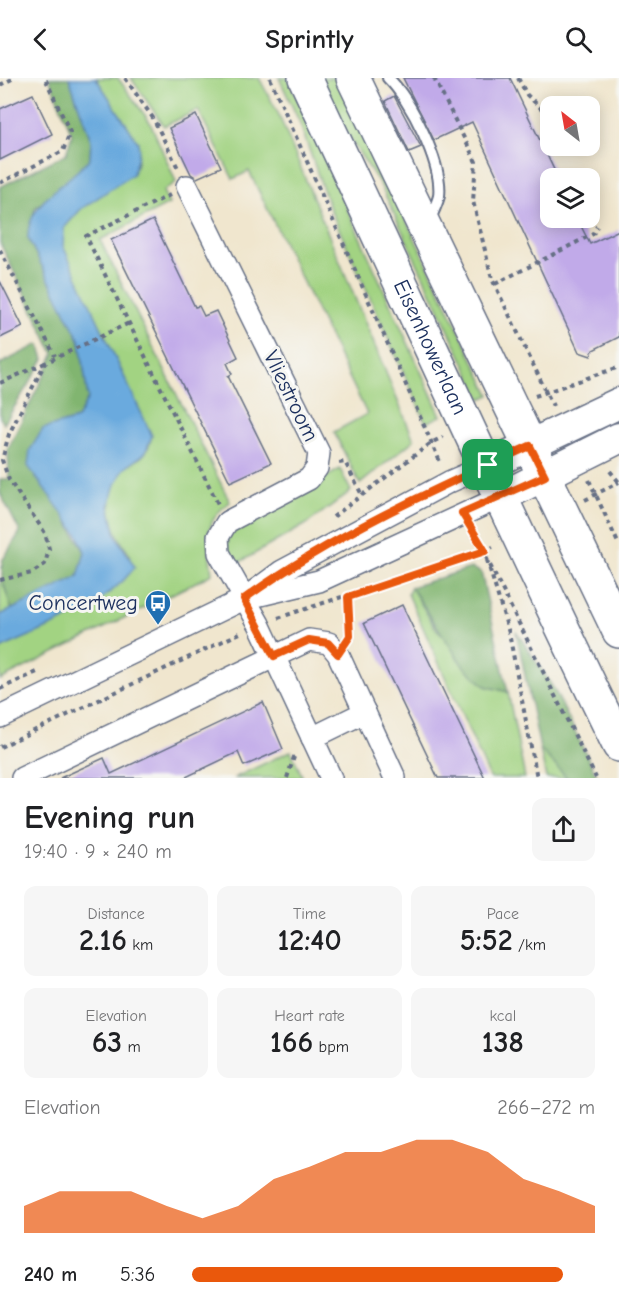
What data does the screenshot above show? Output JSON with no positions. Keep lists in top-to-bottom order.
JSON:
{
  "streets": {
    "main road": ["Eisenhowerlaan"],
    "street": ["Vliestroom"]
  },
  "places": {
    "bus stop": ["Concertweg"]
  },
  "north": "top left",
  "page": {
    "header": "Sprintly",
    "heading": ["Evening run", "19:40 · 9 × 240 m"],
    "stats": [
      ["Distance", "2.16 km"],
      ["Time", "12:40"],
      ["Pace", "5:52 /km"],
      ["Elevation", "63 m"],
      ["Heart rate", "166 bpm"],
      ["kcal", "138"]
    ],
    "chart": ["Elevation", "266–272 m"],
    "list": [
      {
        "name": "240 m",
        "note": "5:36"
      }
    ]
  }
}
